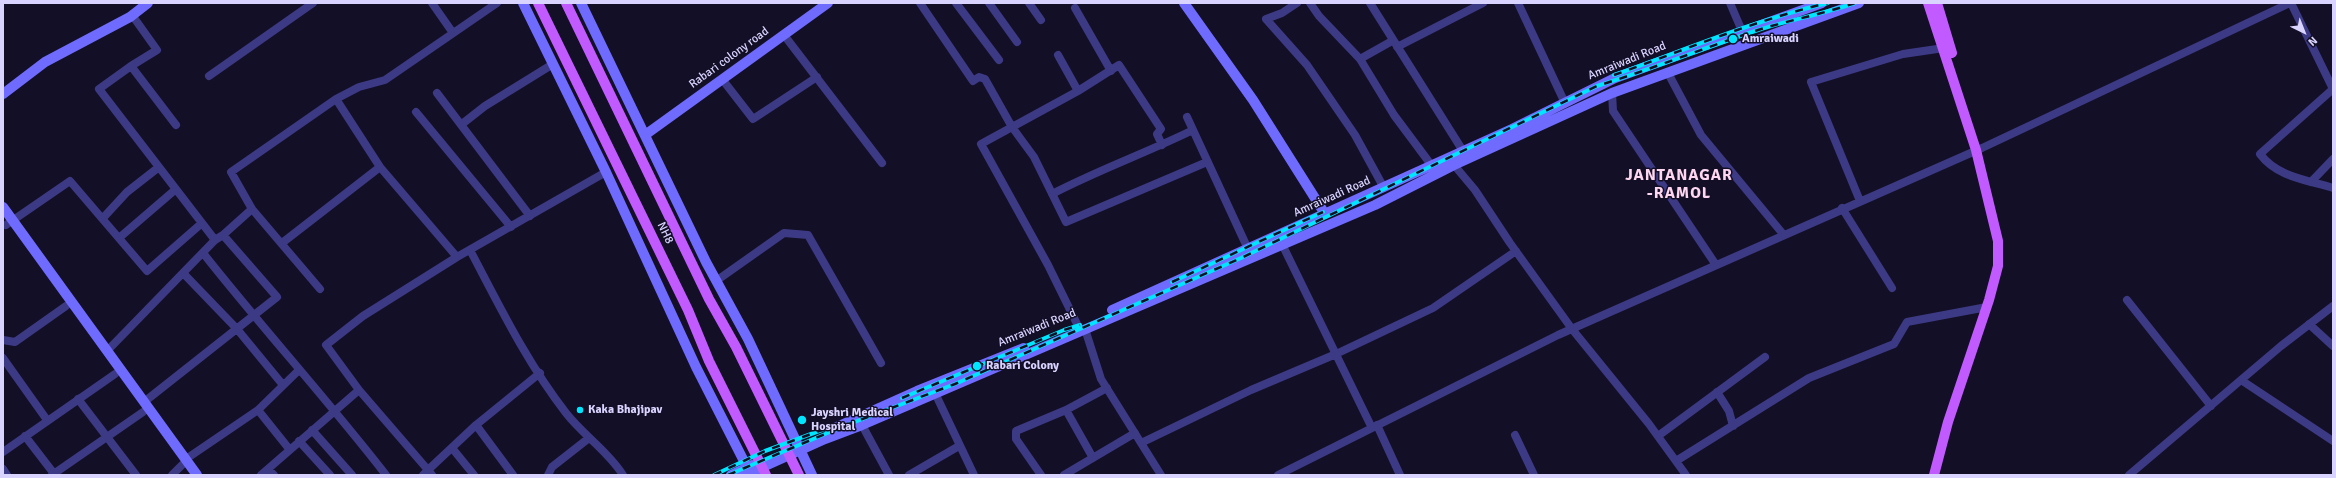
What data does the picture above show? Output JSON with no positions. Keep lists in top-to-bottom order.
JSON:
{
  "streets": {
    "main road": ["Rabari colony road", "Amraiwadi Road", "NH8"]
  },
  "districts": ["JANTANAGAR -RAMOL"],
  "places": [
    "Amraiwadi",
    "Rabari Colony",
    "Kaka Bhajipav",
    "Jayshri Medical Hospital"
  ],
  "north": "bottom right"
}
